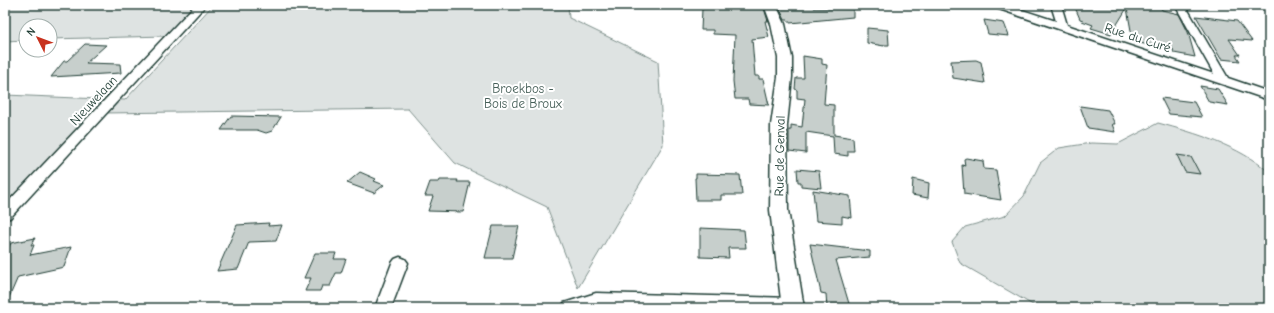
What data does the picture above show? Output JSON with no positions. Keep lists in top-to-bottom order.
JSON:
{
  "streets": {
    "street": ["Rue du Curé", "Nieuwelaan", "Rue de Genval"]
  },
  "parks": ["Broekbos - Bois de Broux"],
  "north": "top left"
}
